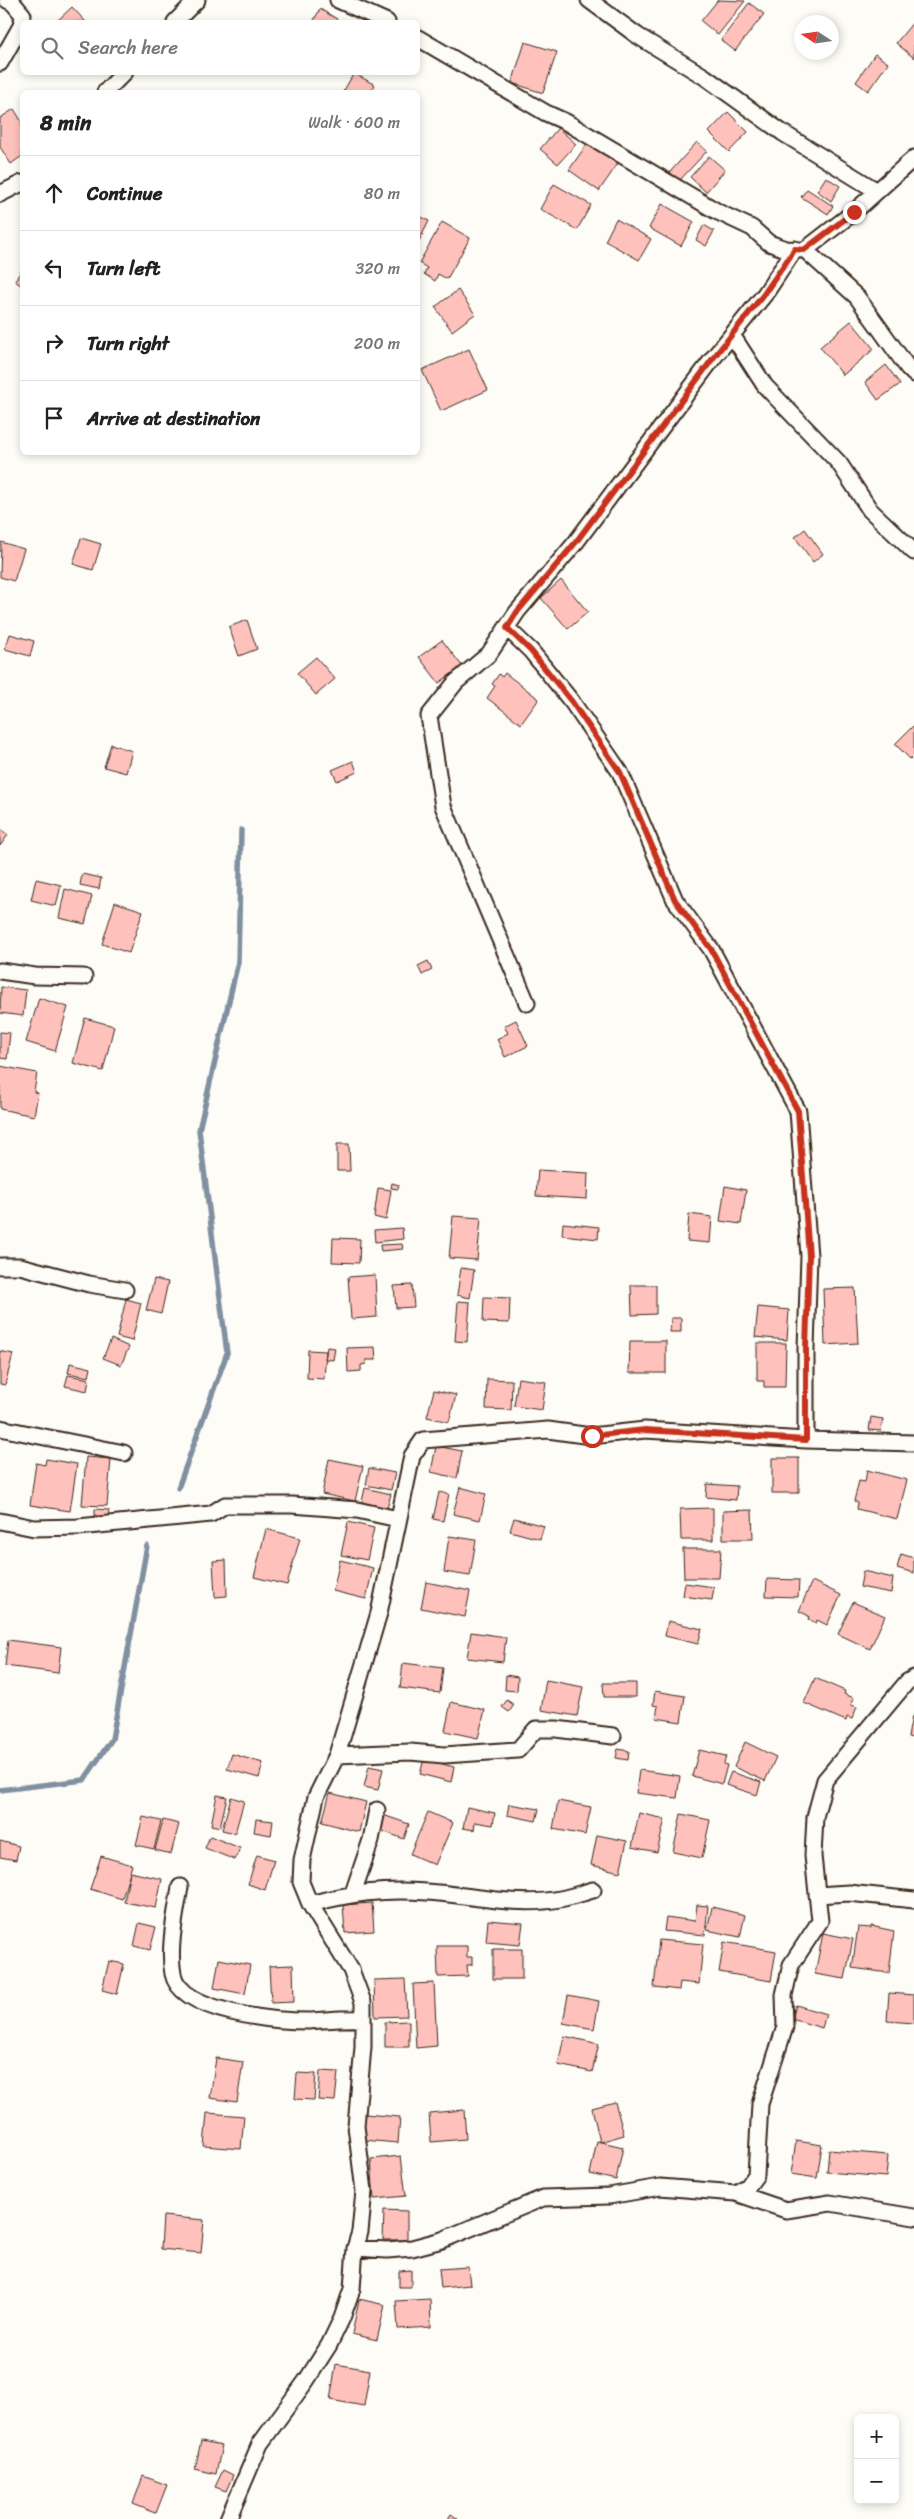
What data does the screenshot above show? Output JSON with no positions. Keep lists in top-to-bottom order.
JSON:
{
  "north": "left",
  "page": {
    "search": "Search here",
    "heading": ["8 min", "Walk · 600 m"],
    "list": [
      ["Continue", "80 m"],
      ["Turn left", "320 m"],
      ["Turn right", "200 m"],
      "Arrive at destination"
    ],
    "map_buttons": ["+", "−"]
  }
}
